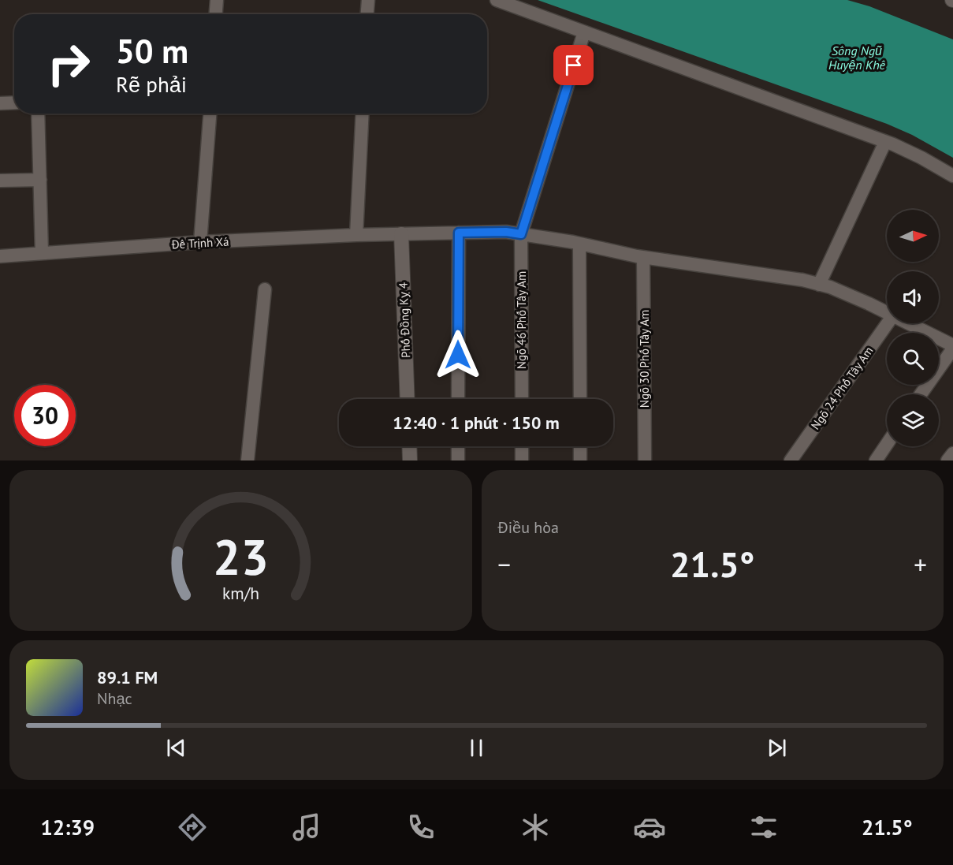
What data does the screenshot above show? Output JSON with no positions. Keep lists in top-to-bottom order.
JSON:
{
  "streets": {
    "street": [
      "Đê Trịnh Xá",
      "Phố Đồng Kỵ 4",
      "Ngõ 46 Phố Tây Am",
      "Ngõ 30 Phố Tây Am",
      "Ngõ 24 Phố Tây Am"
    ]
  },
  "crossings": [
    ["Đê Trịnh Xá", "Phố Đồng Kỵ 4"],
    ["Đê Trịnh Xá", "Ngõ 46 Phố Tây Am"],
    ["Đê Trịnh Xá", "Ngõ 30 Phố Tây Am"]
  ],
  "water": ["Sông Ngũ Huyện Khê"],
  "north": "right",
  "page": {
    "turn": ["50 m", "Rẽ phải"],
    "limit": "30",
    "trip": "12:40 · 1 phút · 150 m",
    "tile": "Điều hòa",
    "heat": ["−", "21.5°", "+"],
    "song": ["89.1 FM", "Nhạc"],
    "tabs": ["12:39", "21.5°"],
    "gauge": ["23", "km/h"]
  }
}
